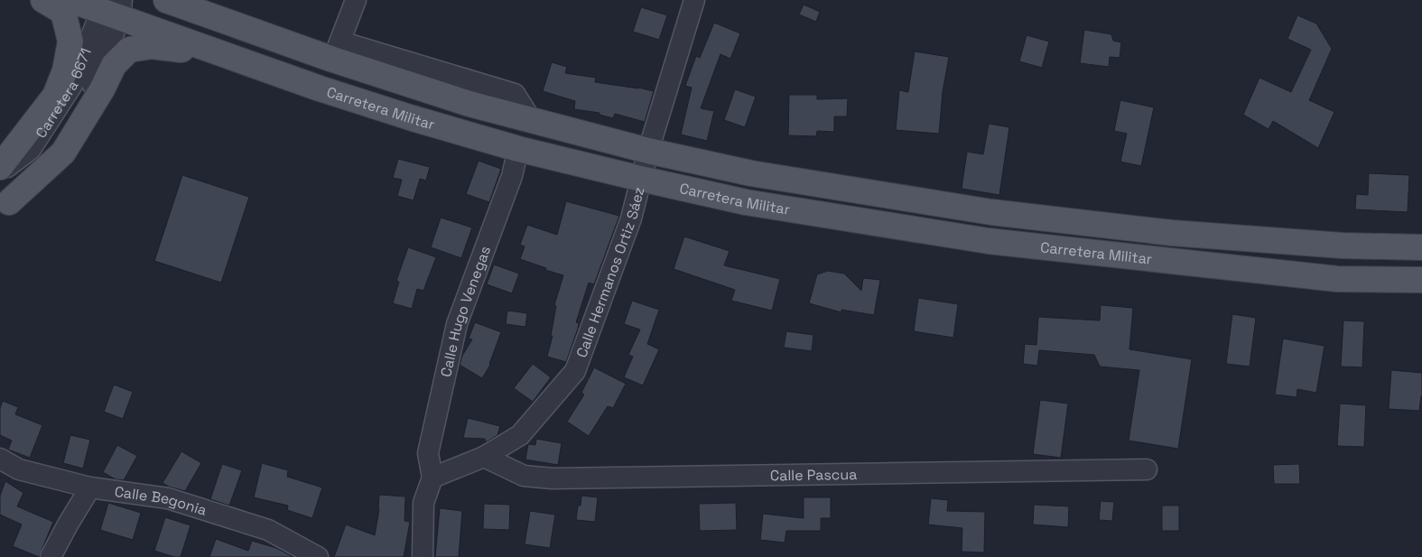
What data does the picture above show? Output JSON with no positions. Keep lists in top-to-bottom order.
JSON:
{
  "streets": {
    "main road": ["Carretera Militar"],
    "street": [
      "Carretera 6671",
      "Calle Hermanos Ortiz Sáez",
      "Calle Hugo Venegas",
      "Calle Pascua",
      "Calle Begonia"
    ]
  },
  "crossings": [
    ["Carretera 6671", "Carretera Militar"],
    ["Carretera Militar", "Calle Hermanos Ortiz Sáez"],
    ["Carretera Militar", "Calle Hugo Venegas"],
    ["Calle Hermanos Ortiz Sáez", "Calle Hugo Venegas"],
    ["Calle Hermanos Ortiz Sáez", "Calle Pascua"]
  ]
}
